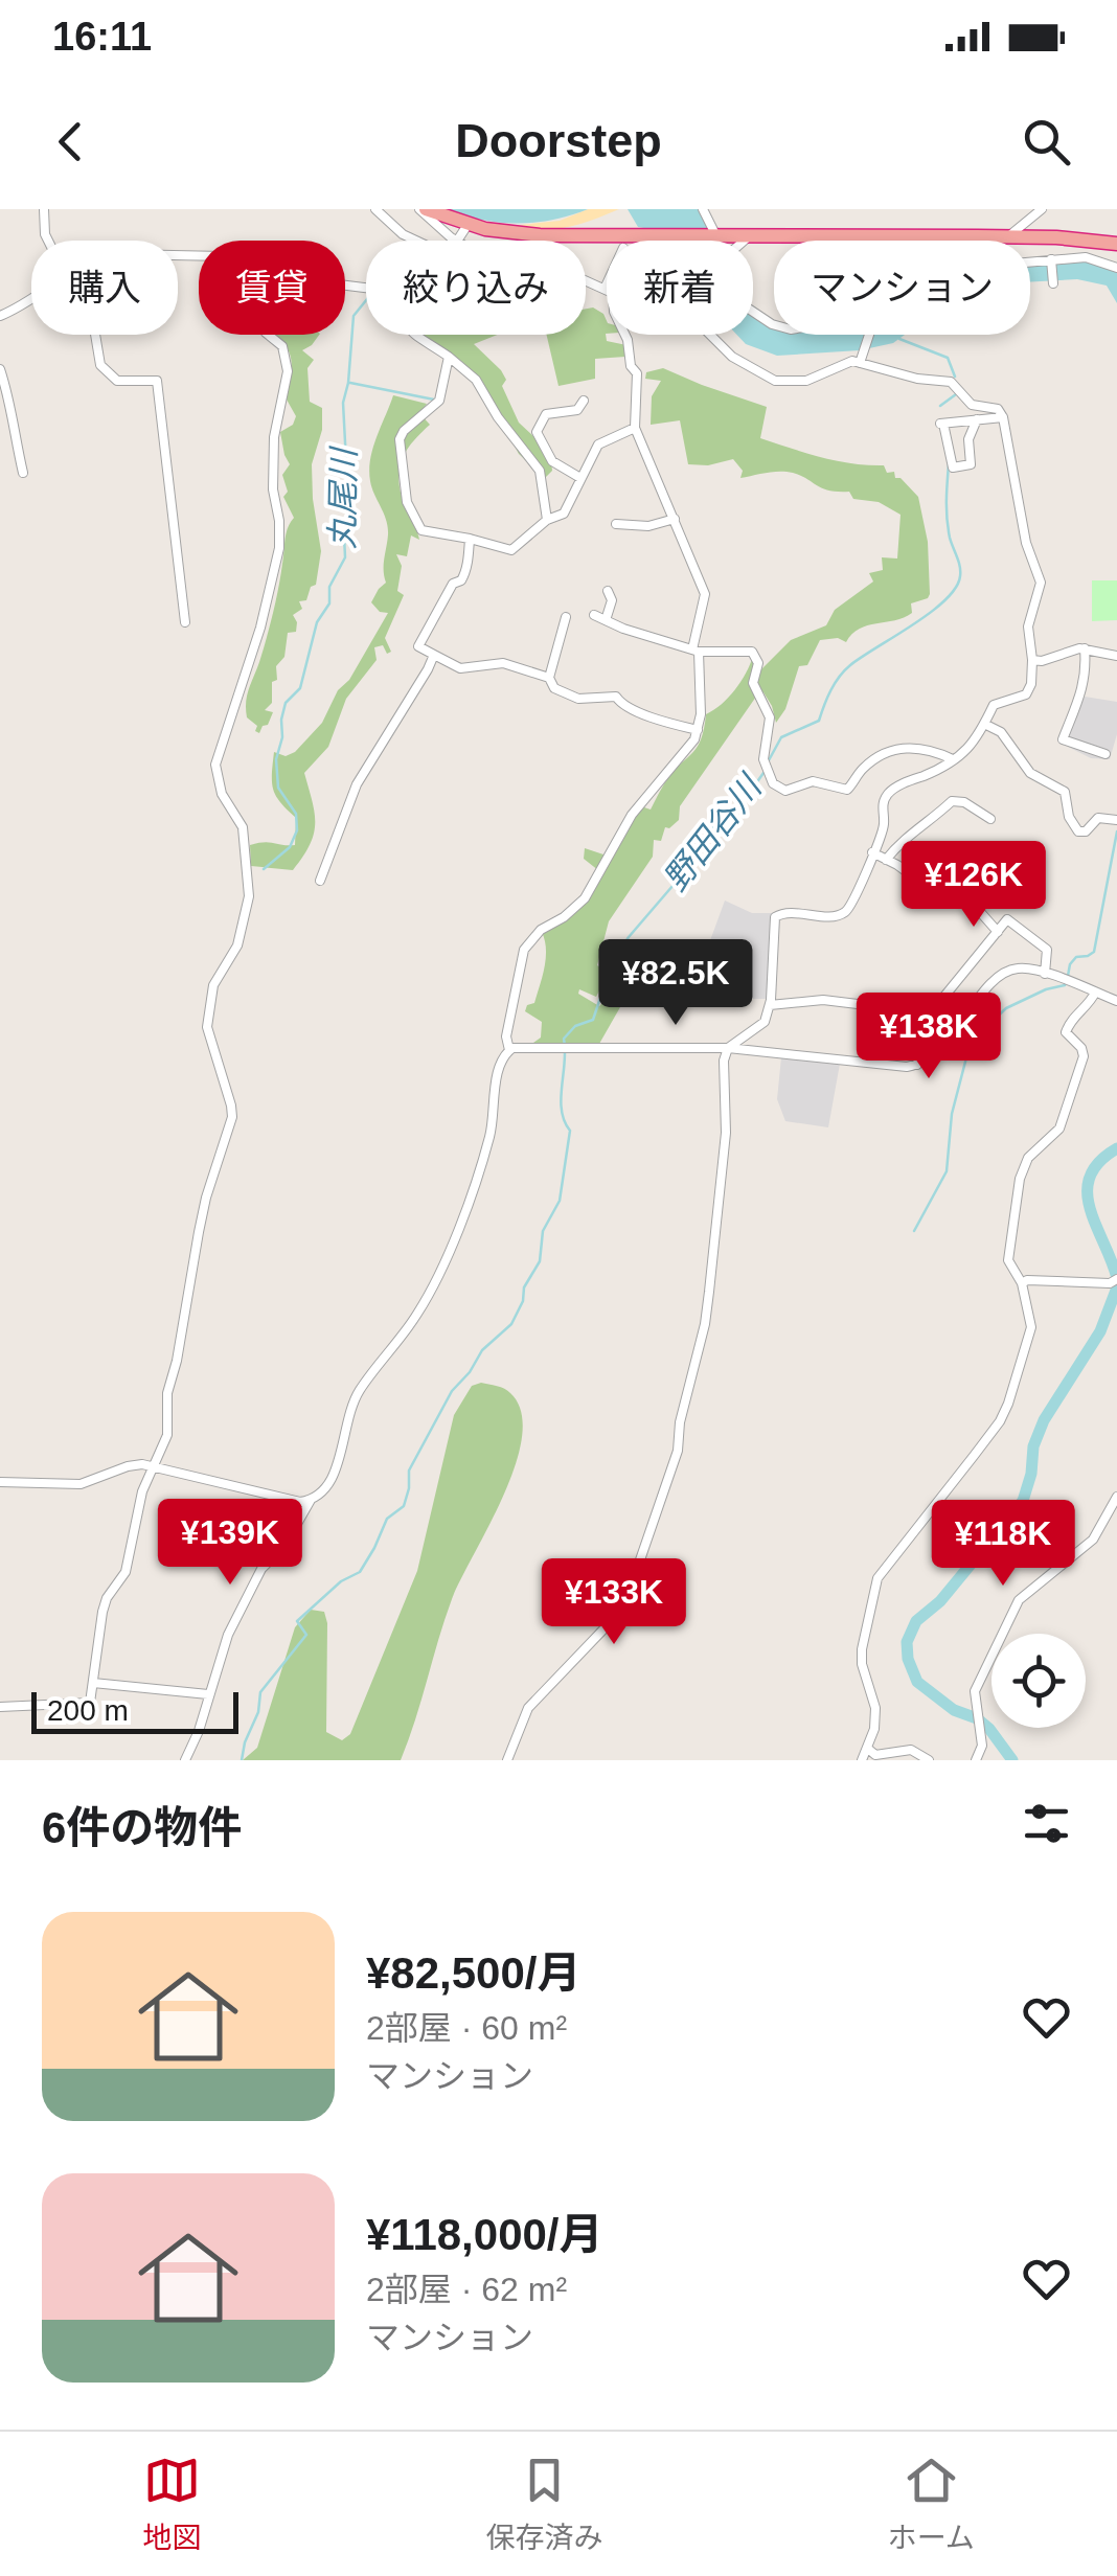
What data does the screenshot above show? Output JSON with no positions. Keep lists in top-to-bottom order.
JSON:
{
  "water": ["丸尾川", "野田谷川"],
  "scale_bar": "200 m",
  "page": {
    "status": "16:11",
    "header": "Doorstep",
    "chip": [
      "購入",
      "賃貸",
      "絞り込み",
      "新着",
      "マンション"
    ],
    "price": [
      "¥126K",
      "¥82.5K",
      "¥138K",
      "¥139K",
      "¥118K",
      "¥133K"
    ],
    "scale": "200 m",
    "heading": "6件の物件",
    "list": [
      {
        "name": "¥82,500/月",
        "note": "2部屋 · 60 m² · マンション"
      },
      {
        "name": "¥118,000/月",
        "note": "2部屋 · 62 m² · マンション"
      }
    ],
    "tabs": ["地図", "保存済み", "ホーム"]
  }
}
